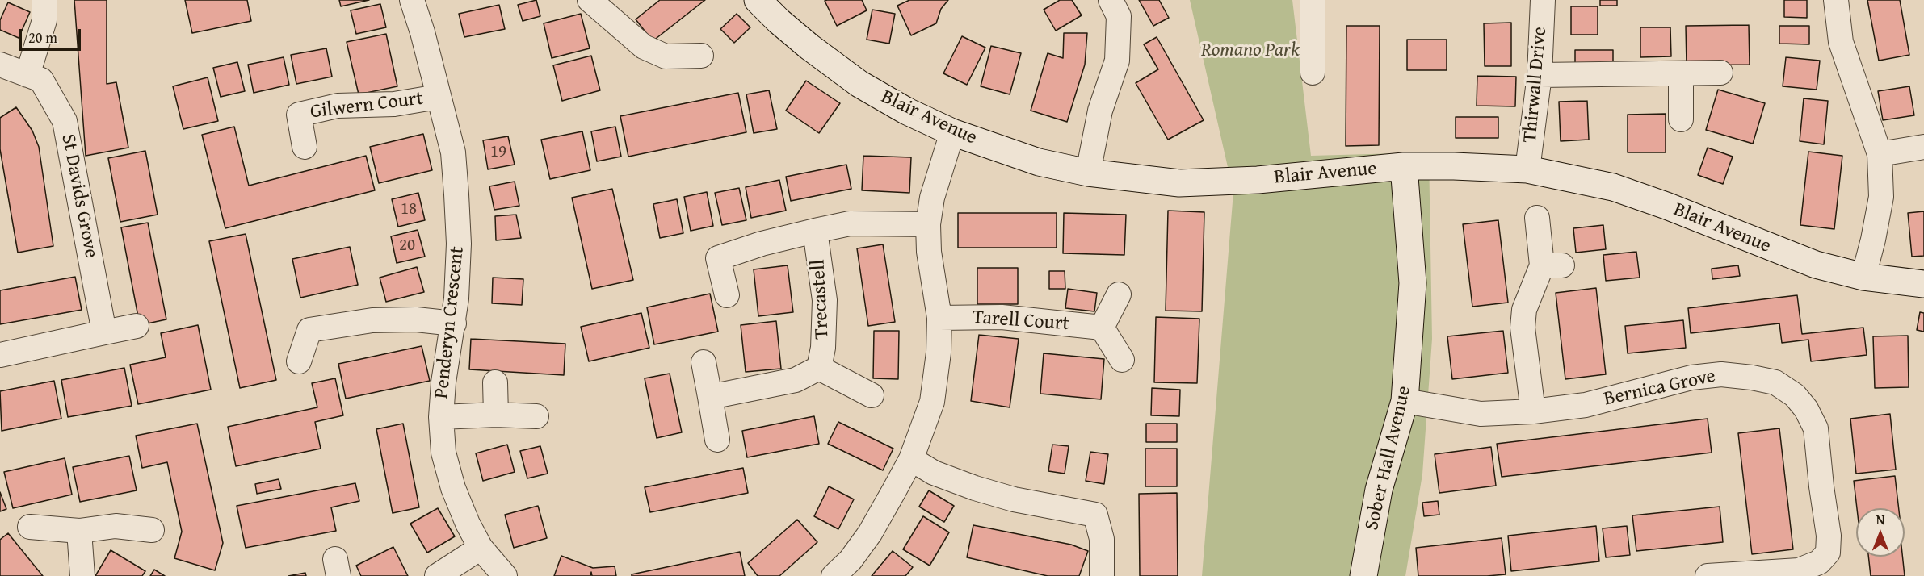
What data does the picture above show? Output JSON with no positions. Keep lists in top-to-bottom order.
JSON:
{
  "streets": {
    "street": [
      "Thirwall Drive",
      "Gilwern Court",
      "Blair Avenue",
      "St Davids Grove",
      "Trecastell",
      "Tarell Court",
      "Penderyn Crescent",
      "Bernica Grove",
      "Sober Hall Avenue"
    ]
  },
  "crossings": [
    ["Thirwall Drive", "Blair Avenue"],
    ["Gilwern Court", "Penderyn Crescent"],
    ["Blair Avenue", "Sober Hall Avenue"],
    ["Bernica Grove", "Sober Hall Avenue"]
  ],
  "parks": ["Romano Park"],
  "house_numbers": ["19", "18", "20"],
  "scale_bar": "20 m",
  "north": "top"
}
